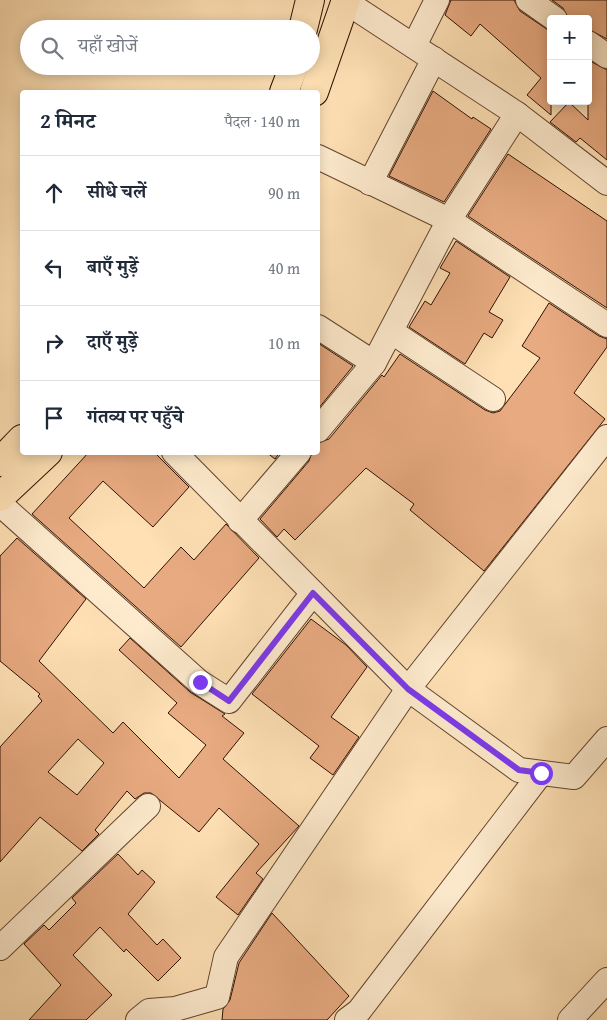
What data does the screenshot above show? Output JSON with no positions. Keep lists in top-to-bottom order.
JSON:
{
  "page": {
    "map_buttons": ["+", "−"],
    "search": "यहाँ खोजें",
    "heading": ["2 मिनट", "पैदल · 140 m"],
    "list": [
      ["सीधे चलें", "90 m"],
      ["बाएँ मुड़ें", "40 m"],
      ["दाएँ मुड़ें", "10 m"],
      "गंतव्य पर पहुँचे"
    ]
  }
}
